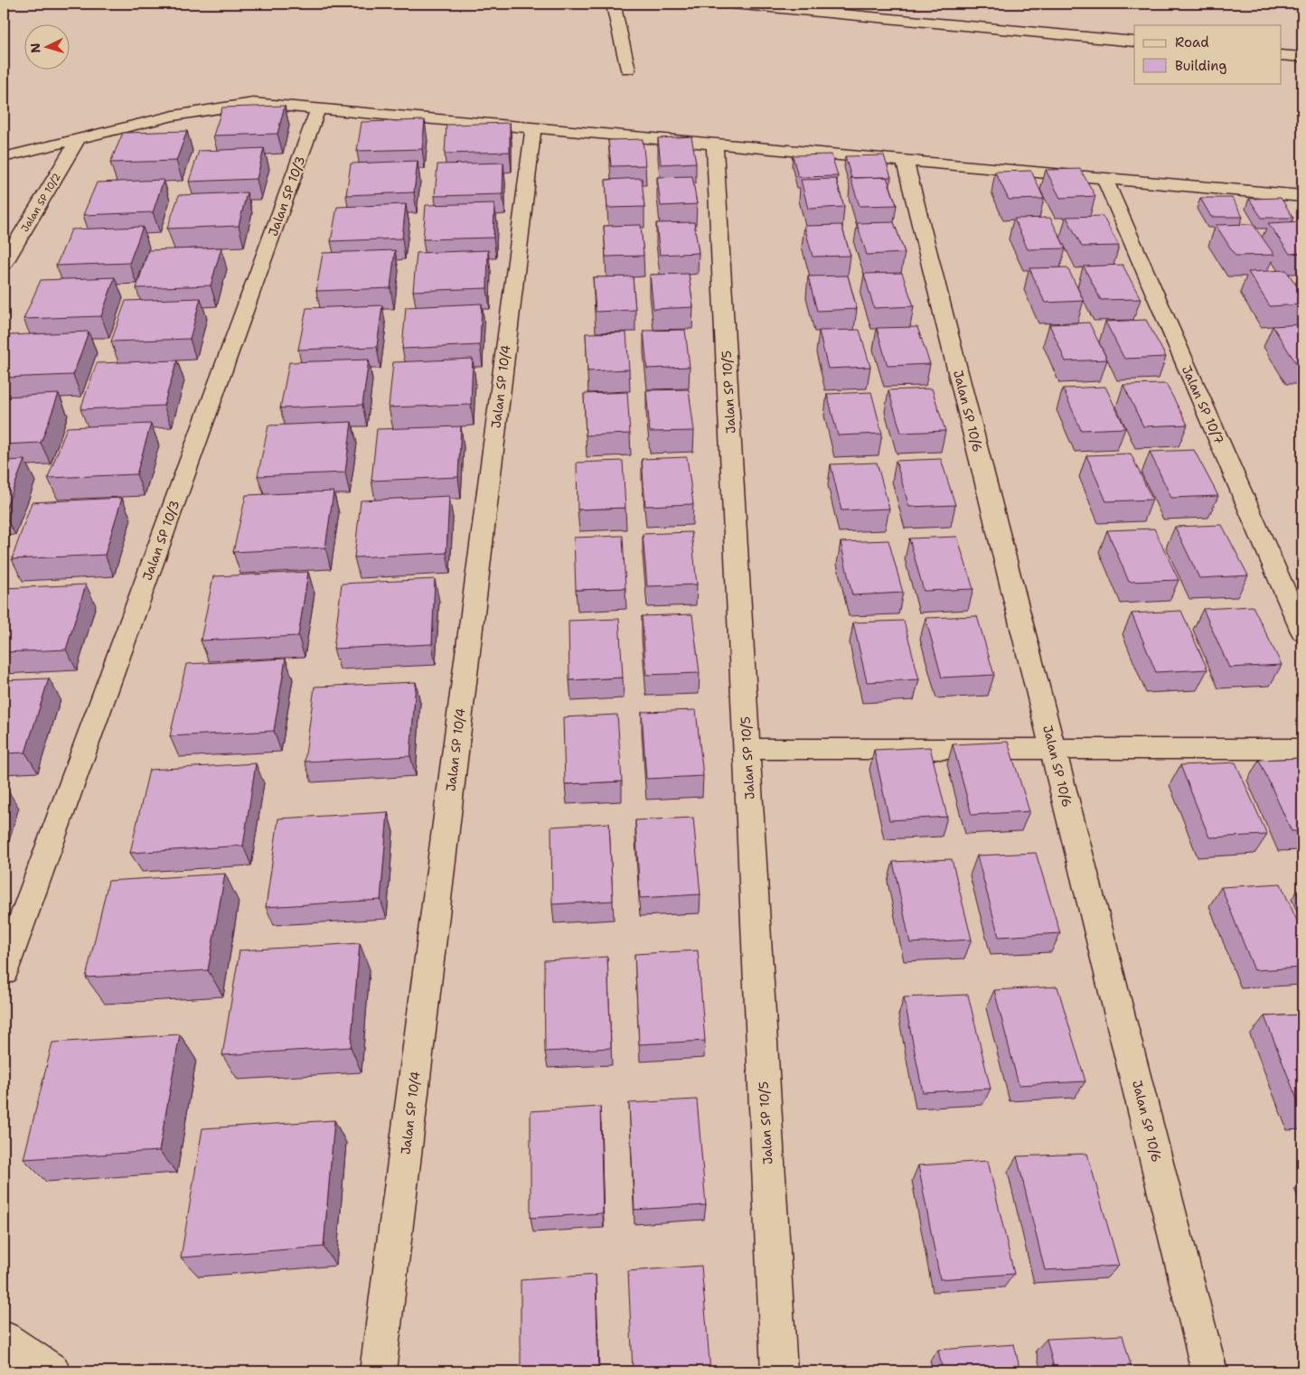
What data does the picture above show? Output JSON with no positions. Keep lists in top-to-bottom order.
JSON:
{
  "streets": {
    "street": [
      "Jalan SP 10/3",
      "Jalan SP 10/2",
      "Jalan SP 10/4",
      "Jalan SP 10/5",
      "Jalan SP 10/7",
      "Jalan SP 10/6"
    ]
  },
  "legend": ["Road", "Building"],
  "north": "left"
}
